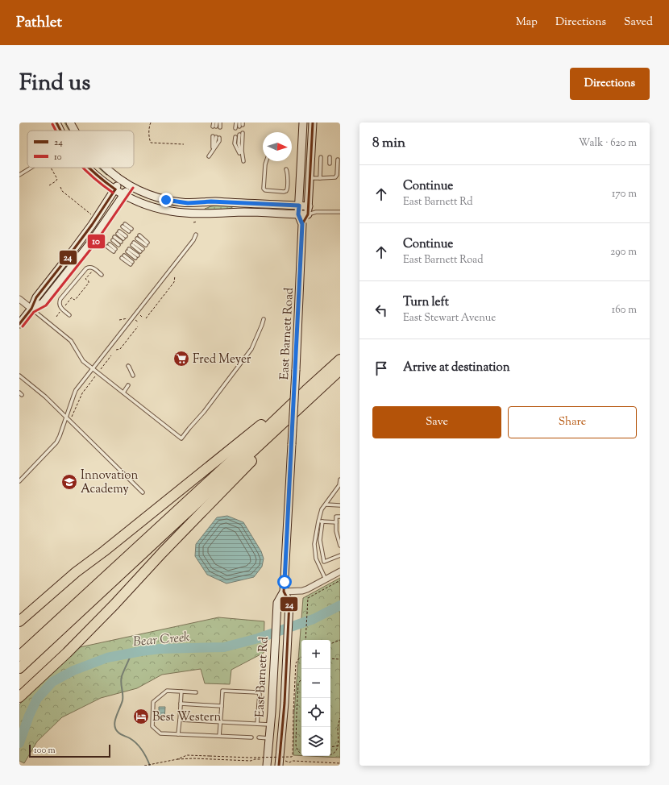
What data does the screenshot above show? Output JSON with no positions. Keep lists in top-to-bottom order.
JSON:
{
  "streets": {
    "main road": ["East Barnett Road", "East Barnett Rd"]
  },
  "crossings": [
    ["East Barnett Road", "East Barnett Rd"]
  ],
  "water": ["Bear Creek"],
  "places": {
    "supermarket": ["Fred Meyer"],
    "school or university": ["Innovation Academy"],
    "hotel": ["Best Western"]
  },
  "lines": ["transit line 24", "transit line 10"],
  "legend": ["24", "10"],
  "scale_bar": "100 m",
  "north": "right",
  "page": {
    "header": "Pathlet",
    "nav": ["Map", "Directions", "Saved"],
    "title": "Find us",
    "buttons": [
      "Directions",
      ["Save", "Share"]
    ],
    "heading": ["8 min", "Walk · 620 m"],
    "list": [
      ["Continue", "East Barnett Rd", "170 m"],
      ["Continue", "East Barnett Road", "290 m"],
      ["Turn left", "East Stewart Avenue", "160 m"],
      "Arrive at destination"
    ],
    "map_buttons": ["+", "−"],
    "scale": "100 m"
  }
}
